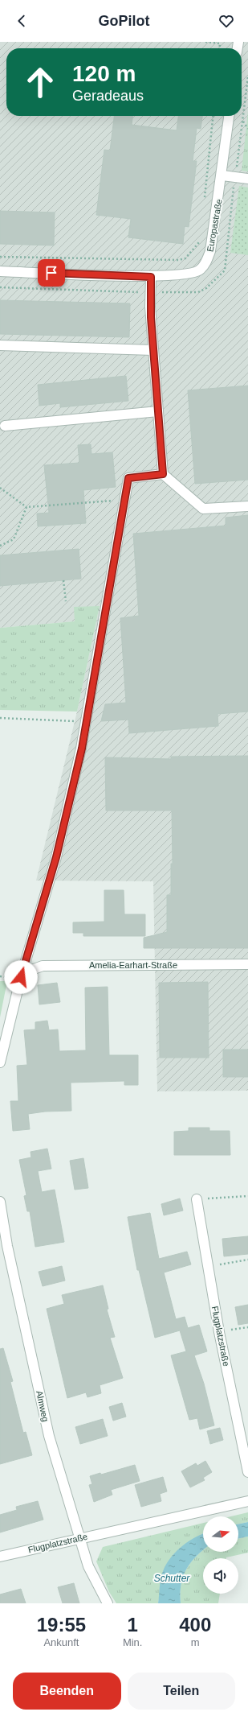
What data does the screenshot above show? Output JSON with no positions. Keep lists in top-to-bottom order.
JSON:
{
  "streets": {
    "street": [
      "Europastraße",
      "Amelia-Earhart-Straße",
      "Flugplatzstraße",
      "Almweg"
    ]
  },
  "crossings": [
    ["Flugplatzstraße", "Almweg"]
  ],
  "water": ["Schutter"],
  "north": "right",
  "page": {
    "header": "GoPilot",
    "turn": ["120 m", "Geradeaus"],
    "eta": [
      "19:55",
      "Ankunft",
      "1",
      "Min.",
      "400",
      "m"
    ],
    "buttons": ["Beenden", "Teilen"]
  }
}
